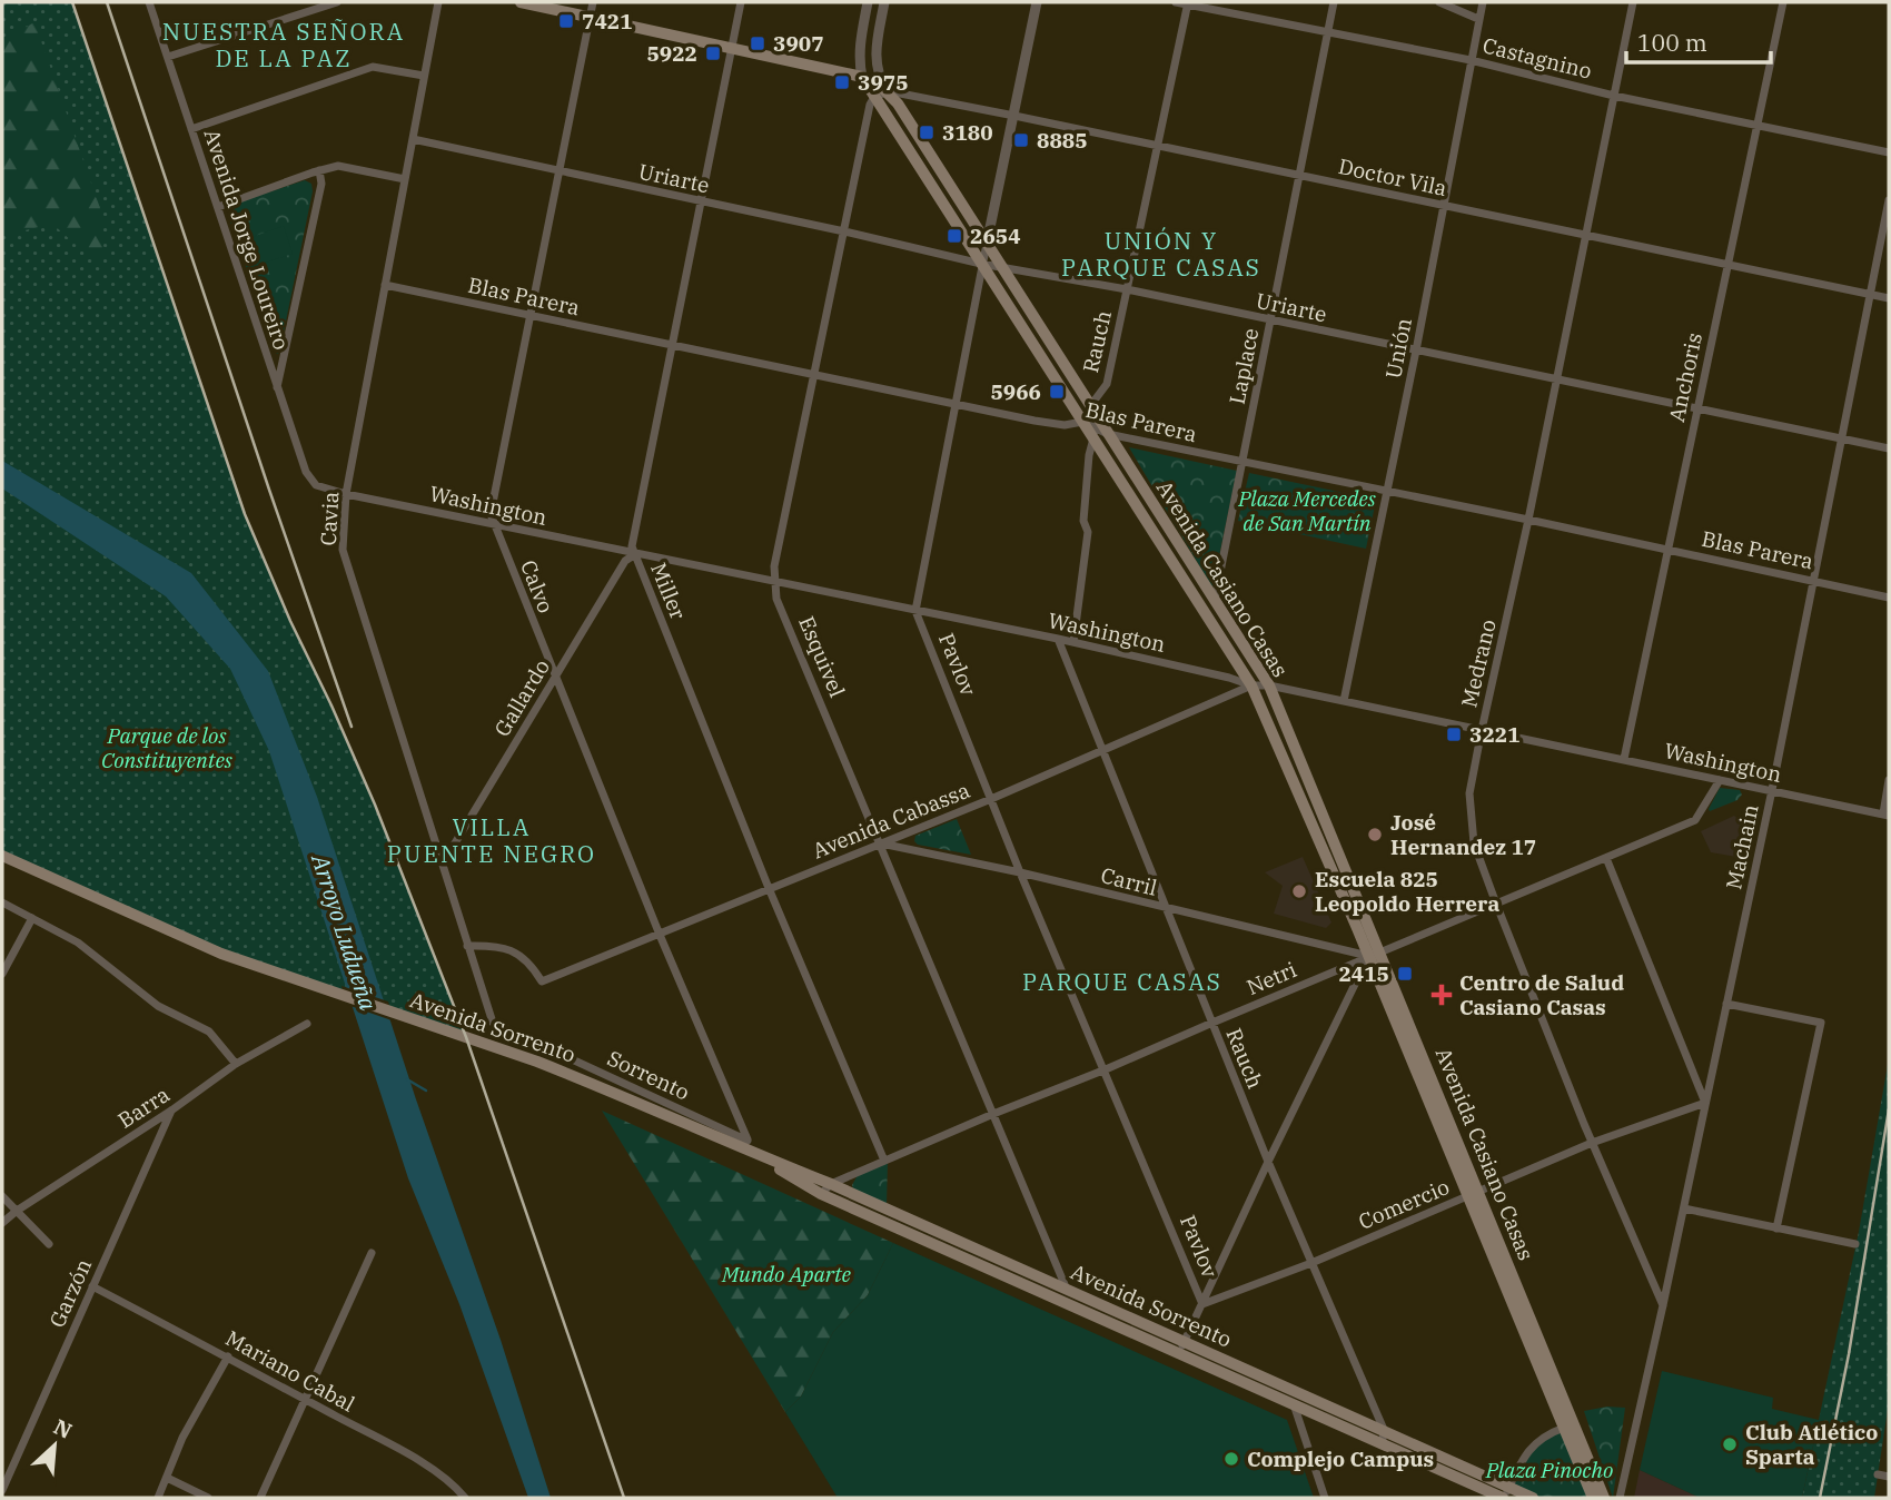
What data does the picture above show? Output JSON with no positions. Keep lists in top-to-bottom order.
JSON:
{
  "streets": {
    "main road": ["Avenida Casiano Casas", "Avenida Sorrento"],
    "street": [
      "Castagnino",
      "Doctor Vila",
      "Uriarte",
      "Avenida Jorge Loureiro",
      "Blas Parera",
      "Rauch",
      "Unión",
      "Laplace",
      "Anchoris",
      "Washington",
      "Cavia",
      "Calvo",
      "Miller",
      "Esquivel",
      "Medrano",
      "Pavlov",
      "Gallardo",
      "Avenida Cabassa",
      "Machain",
      "Carril",
      "Netri",
      "Sorrento",
      "Barra",
      "Comercio",
      "Garzón",
      "Mariano Cabal"
    ]
  },
  "crossings": [
    ["Castagnino", "Rauch"],
    ["Castagnino", "Unión"],
    ["Castagnino", "Laplace"],
    ["Castagnino", "Anchoris"],
    ["Castagnino", "Medrano"],
    ["Doctor Vila", "Rauch"],
    ["Doctor Vila", "Unión"],
    ["Doctor Vila", "Laplace"],
    ["Doctor Vila", "Anchoris"],
    ["Doctor Vila", "Avenida Casiano Casas"],
    ["Doctor Vila", "Medrano"],
    ["Doctor Vila", "Machain"],
    ["Uriarte", "Rauch"],
    ["Uriarte", "Unión"],
    ["Uriarte", "Laplace"],
    ["Uriarte", "Anchoris"],
    ["Uriarte", "Cavia"],
    ["Uriarte", "Avenida Casiano Casas"],
    ["Uriarte", "Calvo"],
    ["Uriarte", "Miller"],
    ["Uriarte", "Esquivel"],
    ["Uriarte", "Medrano"],
    ["Uriarte", "Machain"],
    ["Avenida Jorge Loureiro", "Washington"],
    ["Blas Parera", "Unión"],
    ["Blas Parera", "Laplace"],
    ["Blas Parera", "Anchoris"],
    ["Blas Parera", "Cavia"],
    ["Blas Parera", "Avenida Casiano Casas"],
    ["Blas Parera", "Calvo"],
    ["Blas Parera", "Miller"],
    ["Blas Parera", "Esquivel"],
    ["Blas Parera", "Medrano"],
    ["Blas Parera", "Machain"],
    ["Rauch", "Washington"],
    ["Rauch", "Avenida Casiano Casas"],
    ["Rauch", "Avenida Cabassa"],
    ["Rauch", "Carril"],
    ["Rauch", "Netri"],
    ["Rauch", "Avenida Sorrento"],
    ["Rauch", "Comercio"],
    ["Unión", "Washington"],
    ["Laplace", "Avenida Casiano Casas"],
    ["Anchoris", "Washington"],
    ["Washington", "Cavia"],
    ["Washington", "Avenida Casiano Casas"],
    ["Washington", "Calvo"],
    ["Washington", "Miller"],
    ["Washington", "Esquivel"],
    ["Washington", "Medrano"],
    ["Washington", "Pavlov"],
    ["Washington", "Gallardo"],
    ["Washington", "Avenida Cabassa"],
    ["Washington", "Machain"],
    ["Washington", "Netri"],
    ["Cavia", "Gallardo"],
    ["Cavia", "Avenida Cabassa"],
    ["Cavia", "Sorrento"],
    ["Avenida Casiano Casas", "Calvo"],
    ["Avenida Casiano Casas", "Miller"],
    ["Avenida Casiano Casas", "Esquivel"],
    ["Avenida Casiano Casas", "Avenida Cabassa"],
    ["Avenida Casiano Casas", "Carril"],
    ["Avenida Casiano Casas", "Netri"],
    ["Avenida Casiano Casas", "Comercio"],
    ["Calvo", "Gallardo"],
    ["Calvo", "Avenida Cabassa"],
    ["Calvo", "Avenida Sorrento"],
    ["Calvo", "Sorrento"],
    ["Miller", "Gallardo"],
    ["Miller", "Avenida Cabassa"],
    ["Miller", "Netri"],
    ["Esquivel", "Avenida Cabassa"],
    ["Esquivel", "Carril"],
    ["Esquivel", "Netri"],
    ["Esquivel", "Avenida Sorrento"],
    ["Medrano", "Machain"],
    ["Medrano", "Netri"],
    ["Medrano", "Comercio"],
    ["Pavlov", "Avenida Cabassa"],
    ["Pavlov", "Carril"],
    ["Pavlov", "Netri"],
    ["Pavlov", "Comercio"],
    ["Avenida Cabassa", "Carril"],
    ["Machain", "Comercio"],
    ["Carril", "Netri"],
    ["Netri", "Avenida Sorrento"],
    ["Barra", "Garzón"],
    ["Garzón", "Mariano Cabal"]
  ],
  "districts": [
    "NUESTRA SEÑORA DE LA PAZ",
    "UNIÓN Y PARQUE CASAS",
    "VILLA PUENTE NEGRO",
    "PARQUE CASAS"
  ],
  "water": ["Arroyo Ludueña"],
  "parks": [
    "Plaza Mercedes de San Martín",
    "Parque de los Constituyentes",
    "Mundo Aparte",
    "Plaza Pinocho"
  ],
  "places": {
    "transit": [
      "7421",
      "3907",
      "5922",
      "3975",
      "3180",
      "8885",
      "2654",
      "5966",
      "3221",
      "2415"
    ],
    "other": [
      "José Hernandez 17",
      "Escuela 825 Leopoldo Herrera",
      "Club Atlético Sparta",
      "Complejo Campus"
    ],
    "health": ["Centro de Salud Casiano Casas"]
  },
  "scale_bar": "100 m",
  "north": "top right"
}
